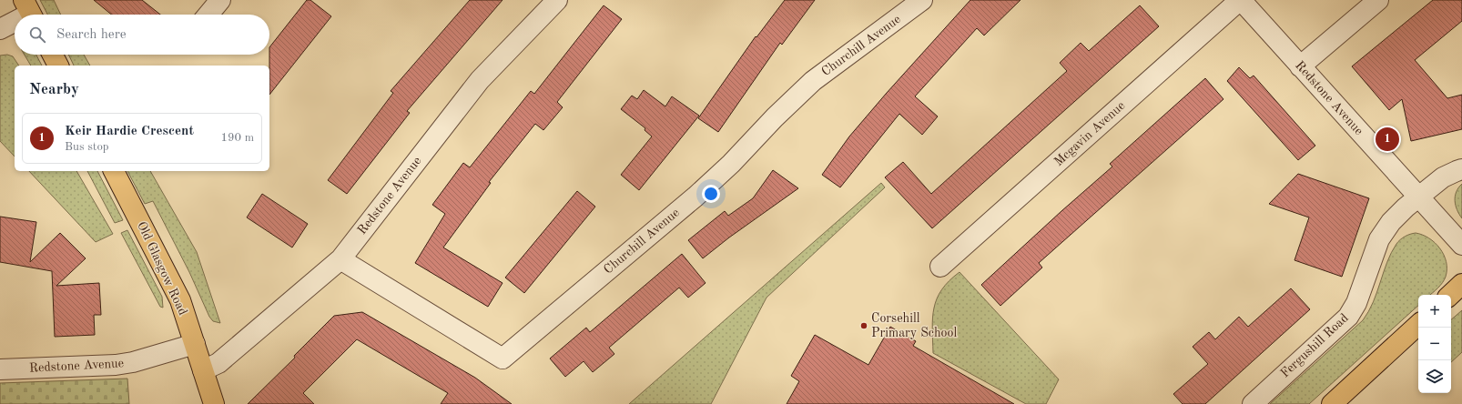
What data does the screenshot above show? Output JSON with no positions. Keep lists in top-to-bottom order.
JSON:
{
  "streets": {
    "main road": ["Old Glasgow Road"],
    "street": [
      "Churchill Avenue",
      "Redstone Avenue",
      "Mcgavin Avenue",
      "Fergushill Road"
    ]
  },
  "crossings": [
    ["Churchill Avenue", "Redstone Avenue"],
    ["Redstone Avenue", "Mcgavin Avenue"],
    ["Redstone Avenue", "Old Glasgow Road"],
    ["Redstone Avenue", "Fergushill Road"]
  ],
  "places": ["Corsehill Primary School"],
  "page": {
    "search": "Search here",
    "heading": "Nearby",
    "list": [
      {
        "mark": "1",
        "name": "Keir Hardie Crescent",
        "note": "Bus stop",
        "value": "190 m"
      }
    ],
    "pins": "1",
    "map_buttons": ["+", "−"]
  }
}
